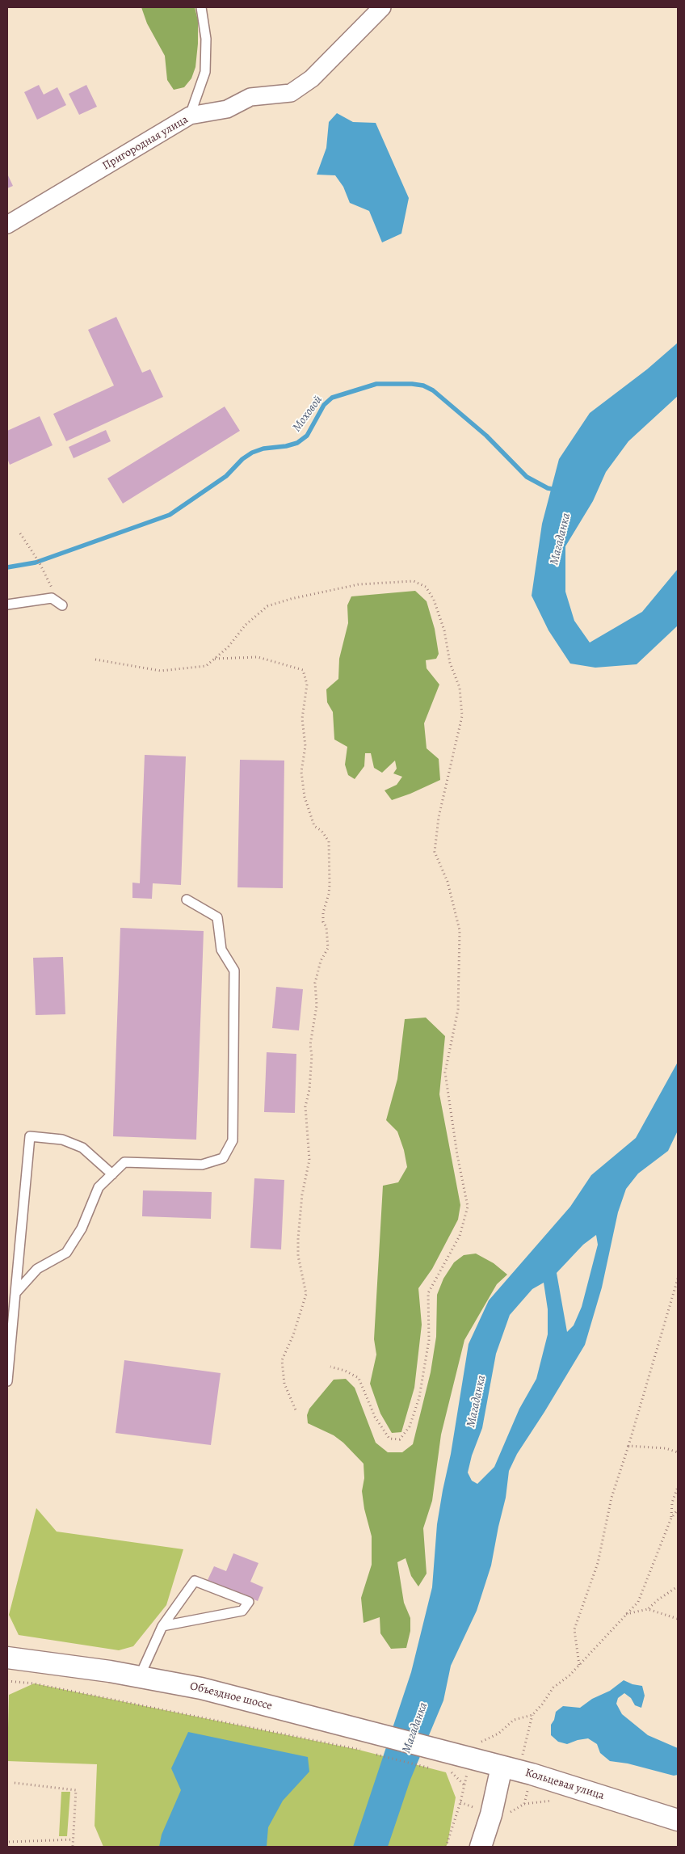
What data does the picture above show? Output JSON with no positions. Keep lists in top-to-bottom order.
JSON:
{
  "streets": {
    "street": ["Пригородная улица", "Объездное шоссе", "Кольцевая улица"]
  },
  "crossings": [
    ["Объездное шоссе", "Кольцевая улица"]
  ],
  "water": ["Моховой", "Магаданка"]
}
